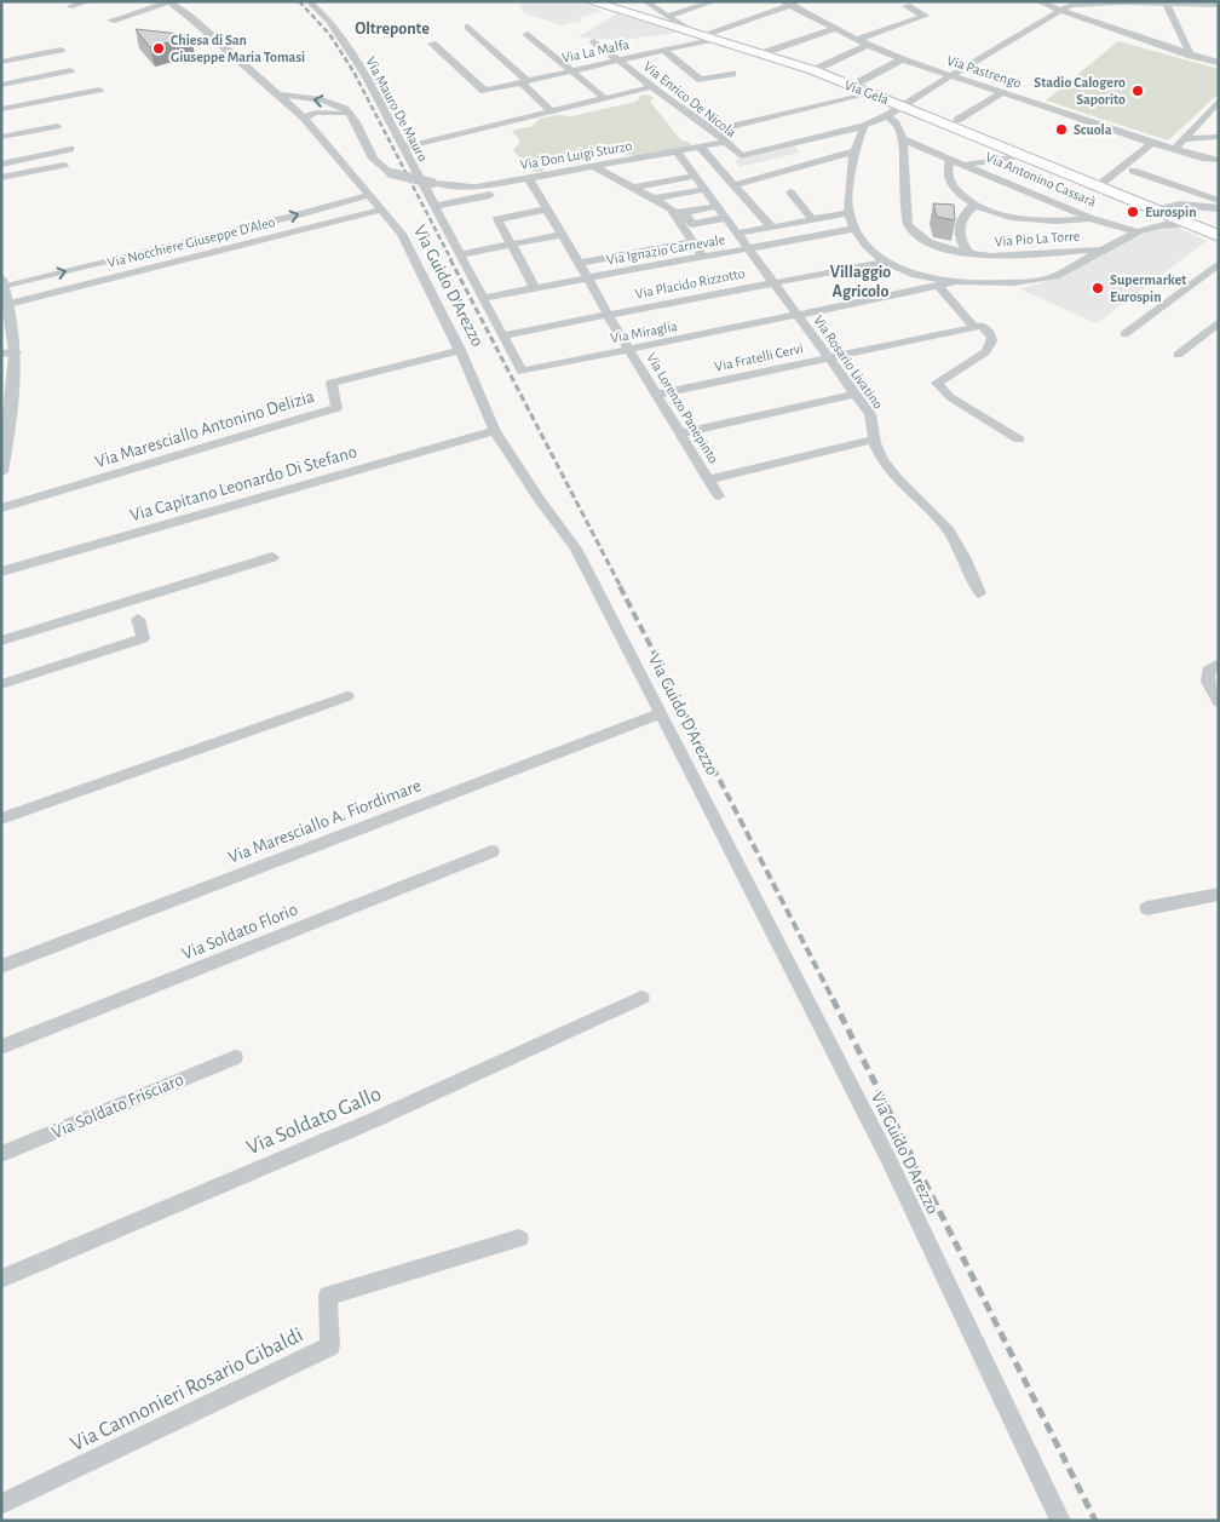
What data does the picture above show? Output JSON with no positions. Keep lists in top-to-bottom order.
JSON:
{
  "streets": {
    "main road": ["Via Gela"],
    "street": [
      "Via La Malfa",
      "Via Pastrengo",
      "Via Enrico De Nicola",
      "Via Mauro De Mauro",
      "Via Don Luigi Sturzo",
      "Via Antonino Cassarà",
      "Via Pio La Torre",
      "Via Nocchiere Giuseppe D'Aleo",
      "Via Ignazio Carnevale",
      "Via Placido Rizzotto",
      "Via Guido D'Arezzo",
      "Via Miraglia",
      "Via Fratelli Cervi",
      "Via Rosario Livatino",
      "Via Lorenzo Panepinto",
      "Via Maresciallo Antonino Delizia",
      "Via Capitano Leonardo Di Stefano",
      "Via Maresciallo A. Fiordimare",
      "Via Soldato Florio",
      "Via Soldato Frisciaro",
      "Via Soldato Gallo",
      "Via Cannonieri Rosario Gibaldi"
    ]
  },
  "crossings": [
    ["Via La Malfa", "Via Pastrengo"],
    ["Via La Malfa", "Via Gela"],
    ["Via La Malfa", "Via Enrico De Nicola"],
    ["Via Gela", "Via Antonino Cassarà"],
    ["Via Enrico De Nicola", "Via Don Luigi Sturzo"],
    ["Via Mauro De Mauro", "Via Miraglia"],
    ["Via Don Luigi Sturzo", "Via Rosario Livatino"],
    ["Via Don Luigi Sturzo", "Via Lorenzo Panepinto"],
    ["Via Antonino Cassarà", "Via Pio La Torre"],
    ["Via Nocchiere Giuseppe D'Aleo", "Via Guido D'Arezzo"],
    ["Via Ignazio Carnevale", "Via Miraglia"],
    ["Via Ignazio Carnevale", "Via Rosario Livatino"],
    ["Via Ignazio Carnevale", "Via Lorenzo Panepinto"],
    ["Via Placido Rizzotto", "Via Miraglia"],
    ["Via Placido Rizzotto", "Via Rosario Livatino"],
    ["Via Placido Rizzotto", "Via Lorenzo Panepinto"],
    ["Via Guido D'Arezzo", "Via Maresciallo Antonino Delizia"],
    ["Via Guido D'Arezzo", "Via Capitano Leonardo Di Stefano"],
    ["Via Guido D'Arezzo", "Via Maresciallo A. Fiordimare"],
    ["Via Miraglia", "Via Rosario Livatino"],
    ["Via Miraglia", "Via Lorenzo Panepinto"],
    ["Via Fratelli Cervi", "Via Rosario Livatino"],
    ["Via Fratelli Cervi", "Via Lorenzo Panepinto"]
  ],
  "districts": ["Oltreponte", "Villaggio Agricolo"],
  "places": [
    "Chiesa di San Giuseppe Maria Tomasi",
    "Stadio Calogero Saporito",
    "Scuola",
    "Eurospin",
    "Supermarket Eurospin"
  ]
}
